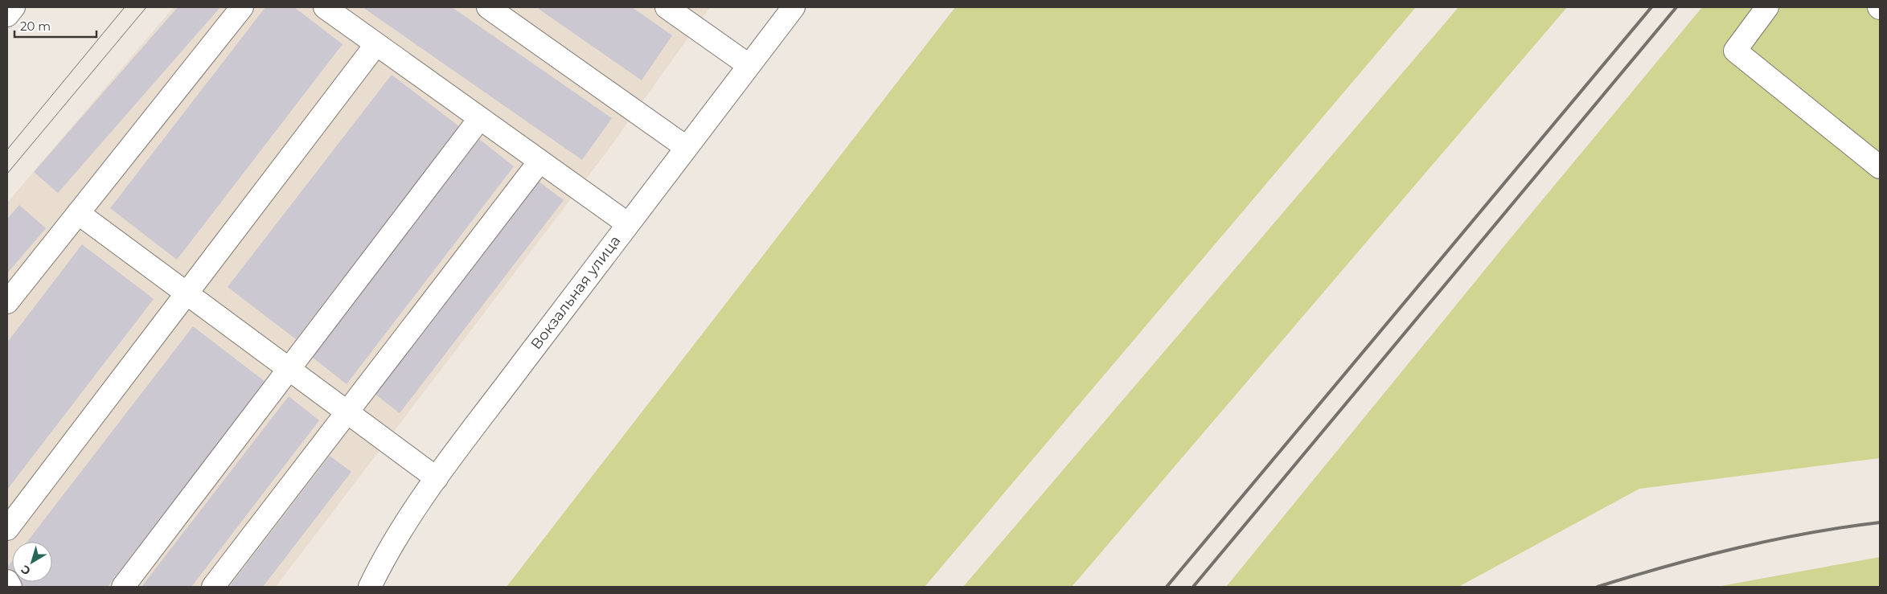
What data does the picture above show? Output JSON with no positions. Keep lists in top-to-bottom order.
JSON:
{
  "streets": {
    "main road": ["Вокзальная улица"]
  },
  "scale_bar": "20 m",
  "north": "bottom left"
}
